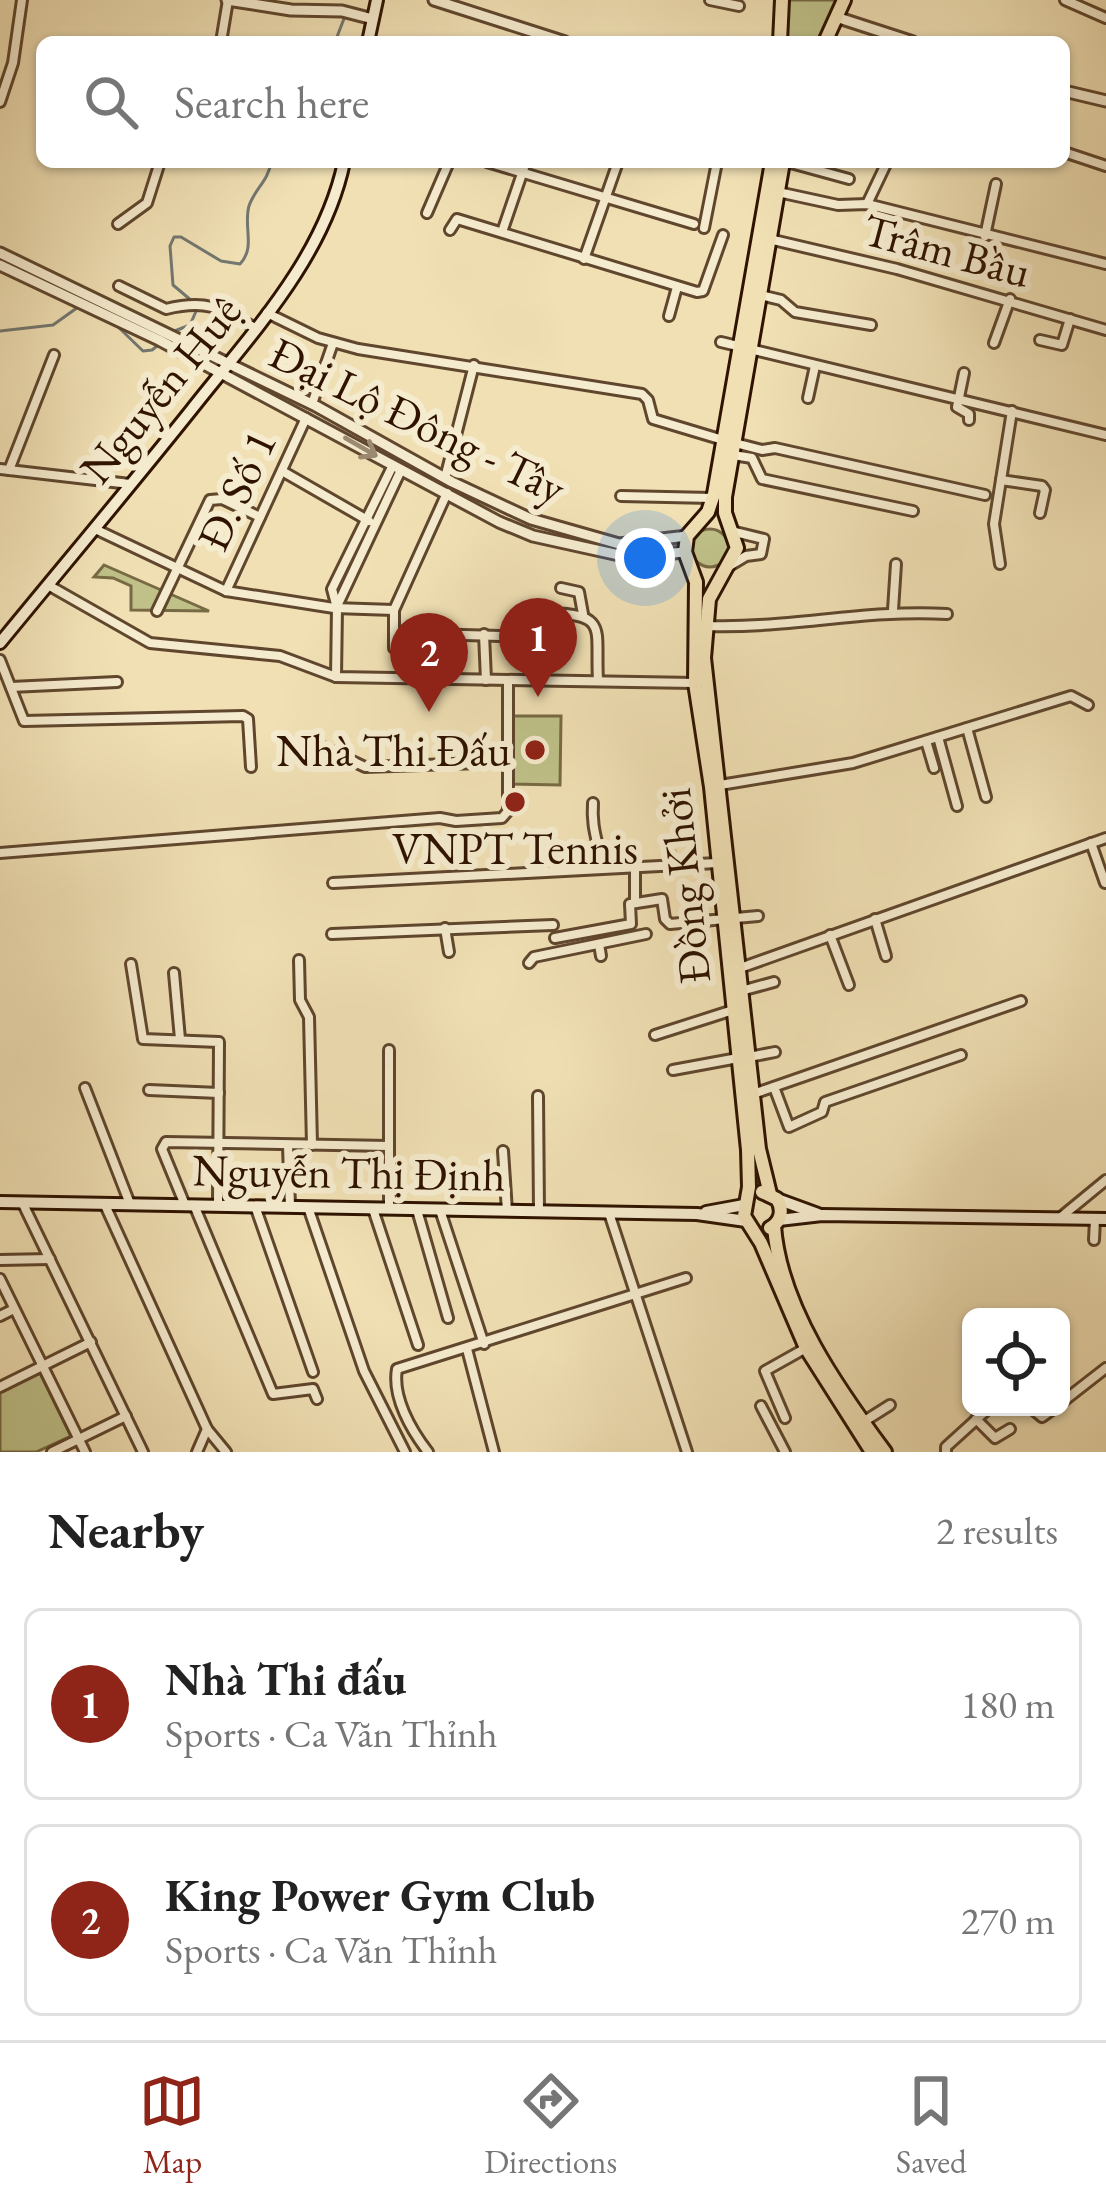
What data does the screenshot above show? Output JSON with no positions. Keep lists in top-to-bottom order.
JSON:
{
  "streets": {
    "main road": ["Nguyễn Huệ", "Đồng Khởi", "Nguyễn Thị Định"],
    "street": ["Trâm Bầu", "Đại Lộ Đông - Tây", "Đ. Số 1"]
  },
  "crossings": [
    ["Nguyễn Huệ", "Đại Lộ Đông - Tây"],
    ["Đại Lộ Đông - Tây", "Đ. Số 1"],
    ["Đại Lộ Đông - Tây", "Đồng Khởi"],
    ["Đồng Khởi", "Nguyễn Thị Định"]
  ],
  "places": ["Nhà Thi Đấu", "VNPT Tennis"],
  "page": {
    "search": "Search here",
    "pins": ["1", "2"],
    "heading": ["Nearby", "2 results"],
    "list": [
      {
        "mark": "1",
        "name": "Nhà Thi đấu",
        "note": "Sports · Ca Văn Thỉnh",
        "value": "180 m"
      },
      {
        "mark": "2",
        "name": "King Power Gym Club",
        "note": "Sports · Ca Văn Thỉnh",
        "value": "270 m"
      }
    ],
    "nav": ["Map", "Directions", "Saved"]
  }
}
